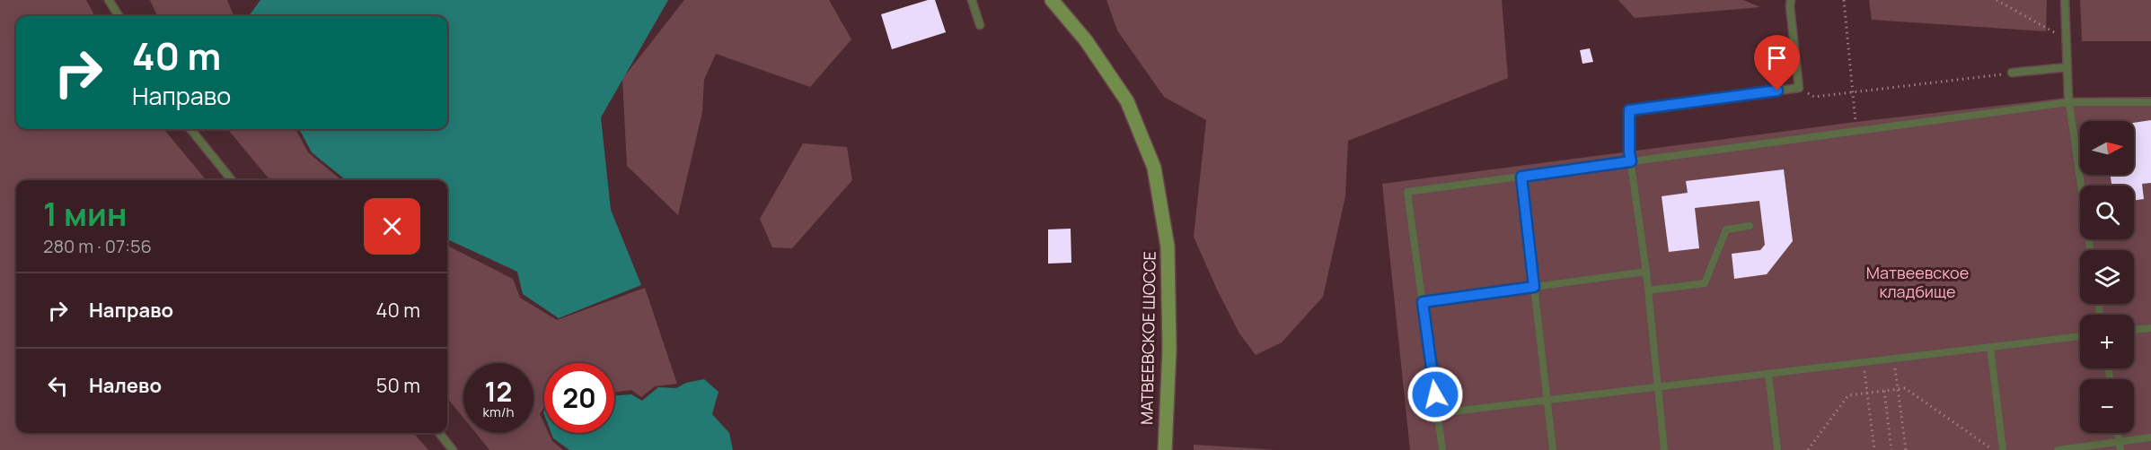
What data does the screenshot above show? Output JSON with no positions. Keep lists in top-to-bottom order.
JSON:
{
  "streets": {
    "main road": ["МАТВЕЕВСКОЕ ШОССЕ"]
  },
  "parks": ["Матвеевское кладбище"],
  "north": "right",
  "page": {
    "turn": ["40 m", "Направо"],
    "map_buttons": ["+", "−"],
    "heading": ["1 мин", "280 m · 07:56"],
    "list": [
      {
        "name": "Направо",
        "value": "40 m"
      },
      {
        "name": "Налево",
        "value": "50 m"
      }
    ],
    "speed": "12 km/h",
    "limit": "20"
  }
}
